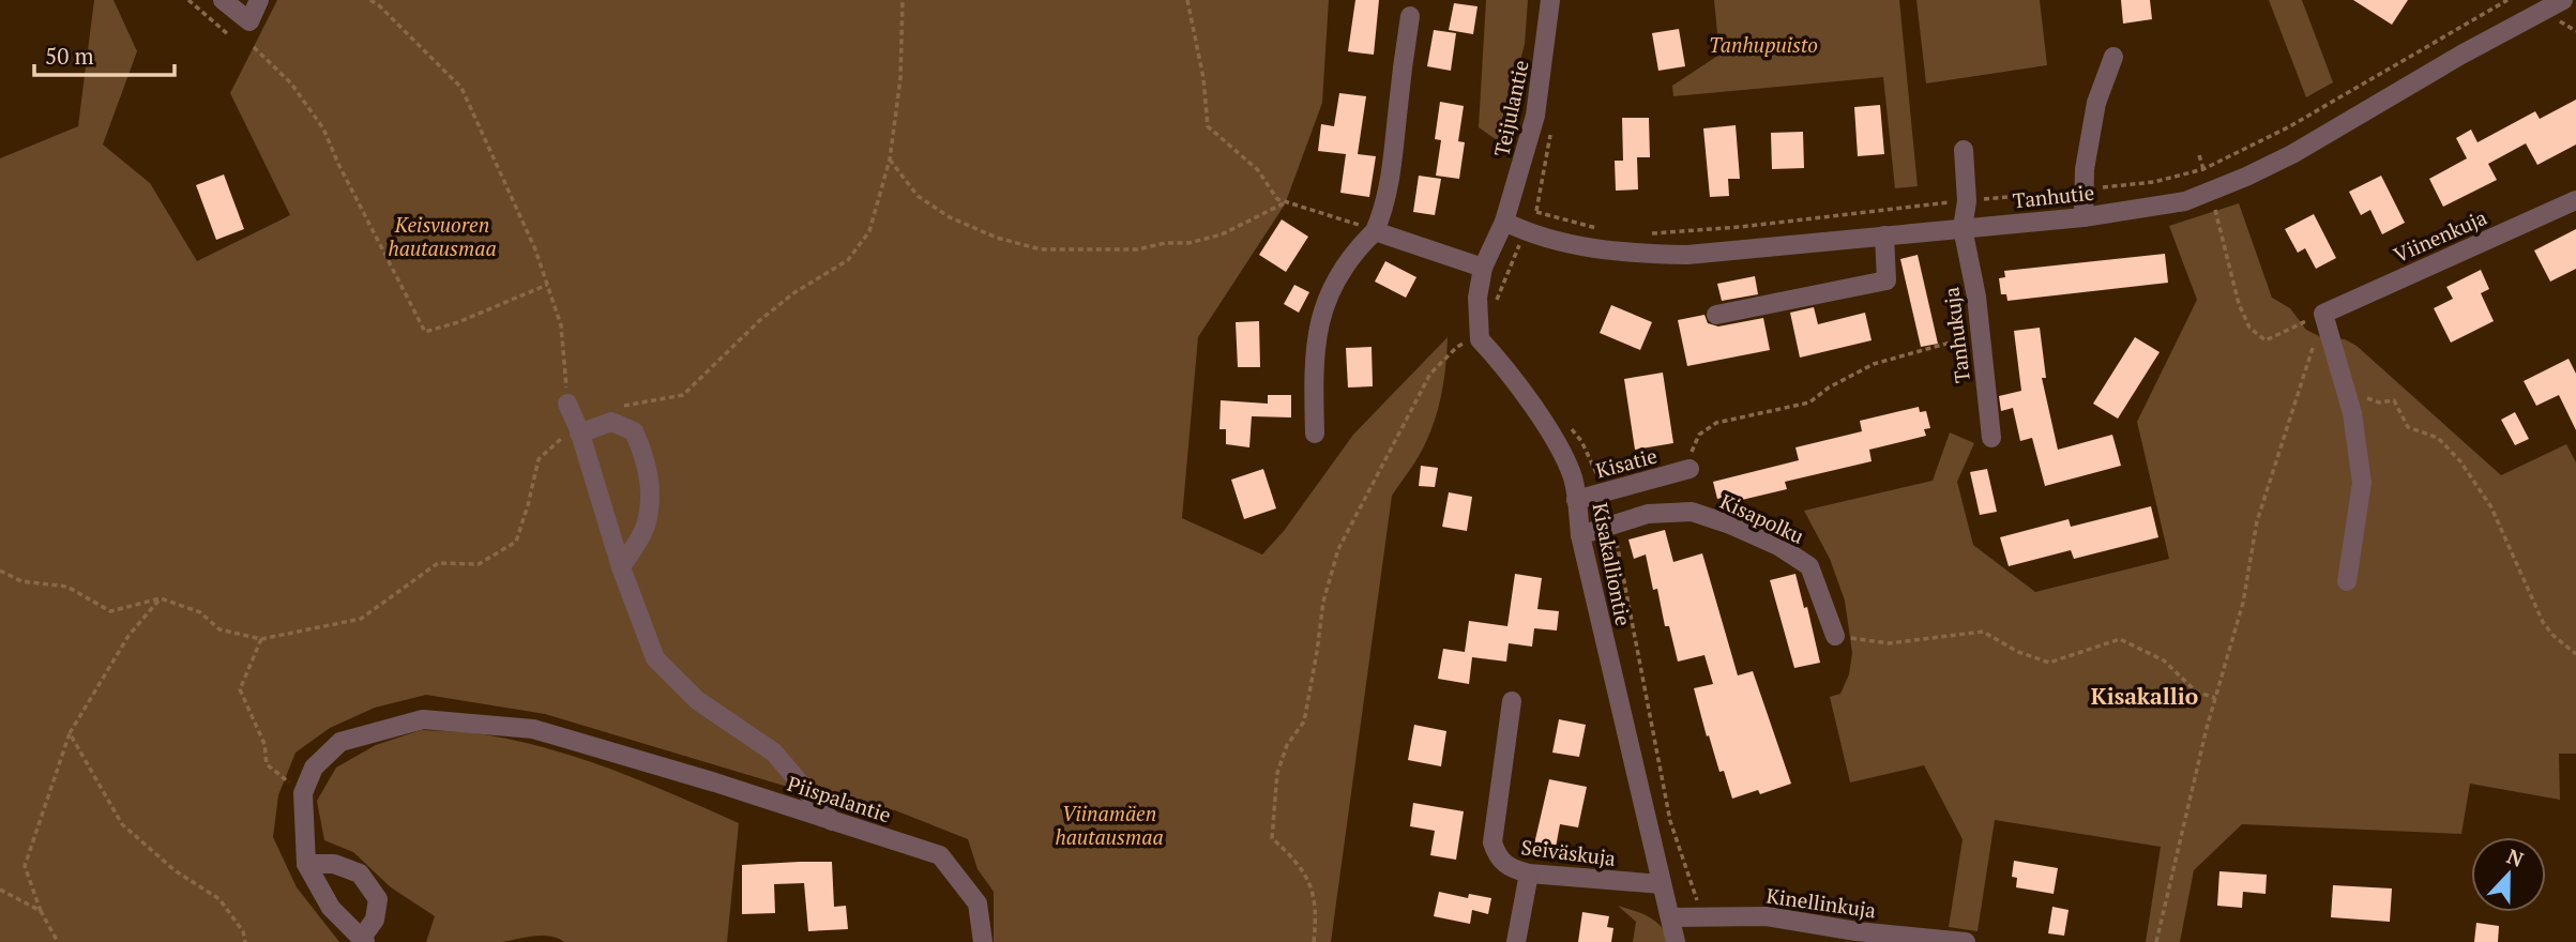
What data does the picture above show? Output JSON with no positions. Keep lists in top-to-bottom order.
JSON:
{
  "streets": {
    "street": [
      "Teijulantie",
      "Tanhutie",
      "Viinenkuja",
      "Tanhukuja",
      "Kisatie",
      "Kisapolku",
      "Kisakalliontie",
      "Piispalantie",
      "Seiväskuja",
      "Kinellinkuja"
    ]
  },
  "crossings": [
    ["Teijulantie", "Tanhutie"],
    ["Tanhutie", "Tanhukuja"],
    ["Kisatie", "Kisakalliontie"],
    ["Kisapolku", "Kisakalliontie"],
    ["Kisakalliontie", "Seiväskuja"],
    ["Kisakalliontie", "Kinellinkuja"]
  ],
  "districts": ["Kisakallio"],
  "parks": ["Tanhupuisto", "Keisvuoren hautausmaa", "Viinamäen hautausmaa"],
  "scale_bar": "50 m",
  "north": "top"
}
